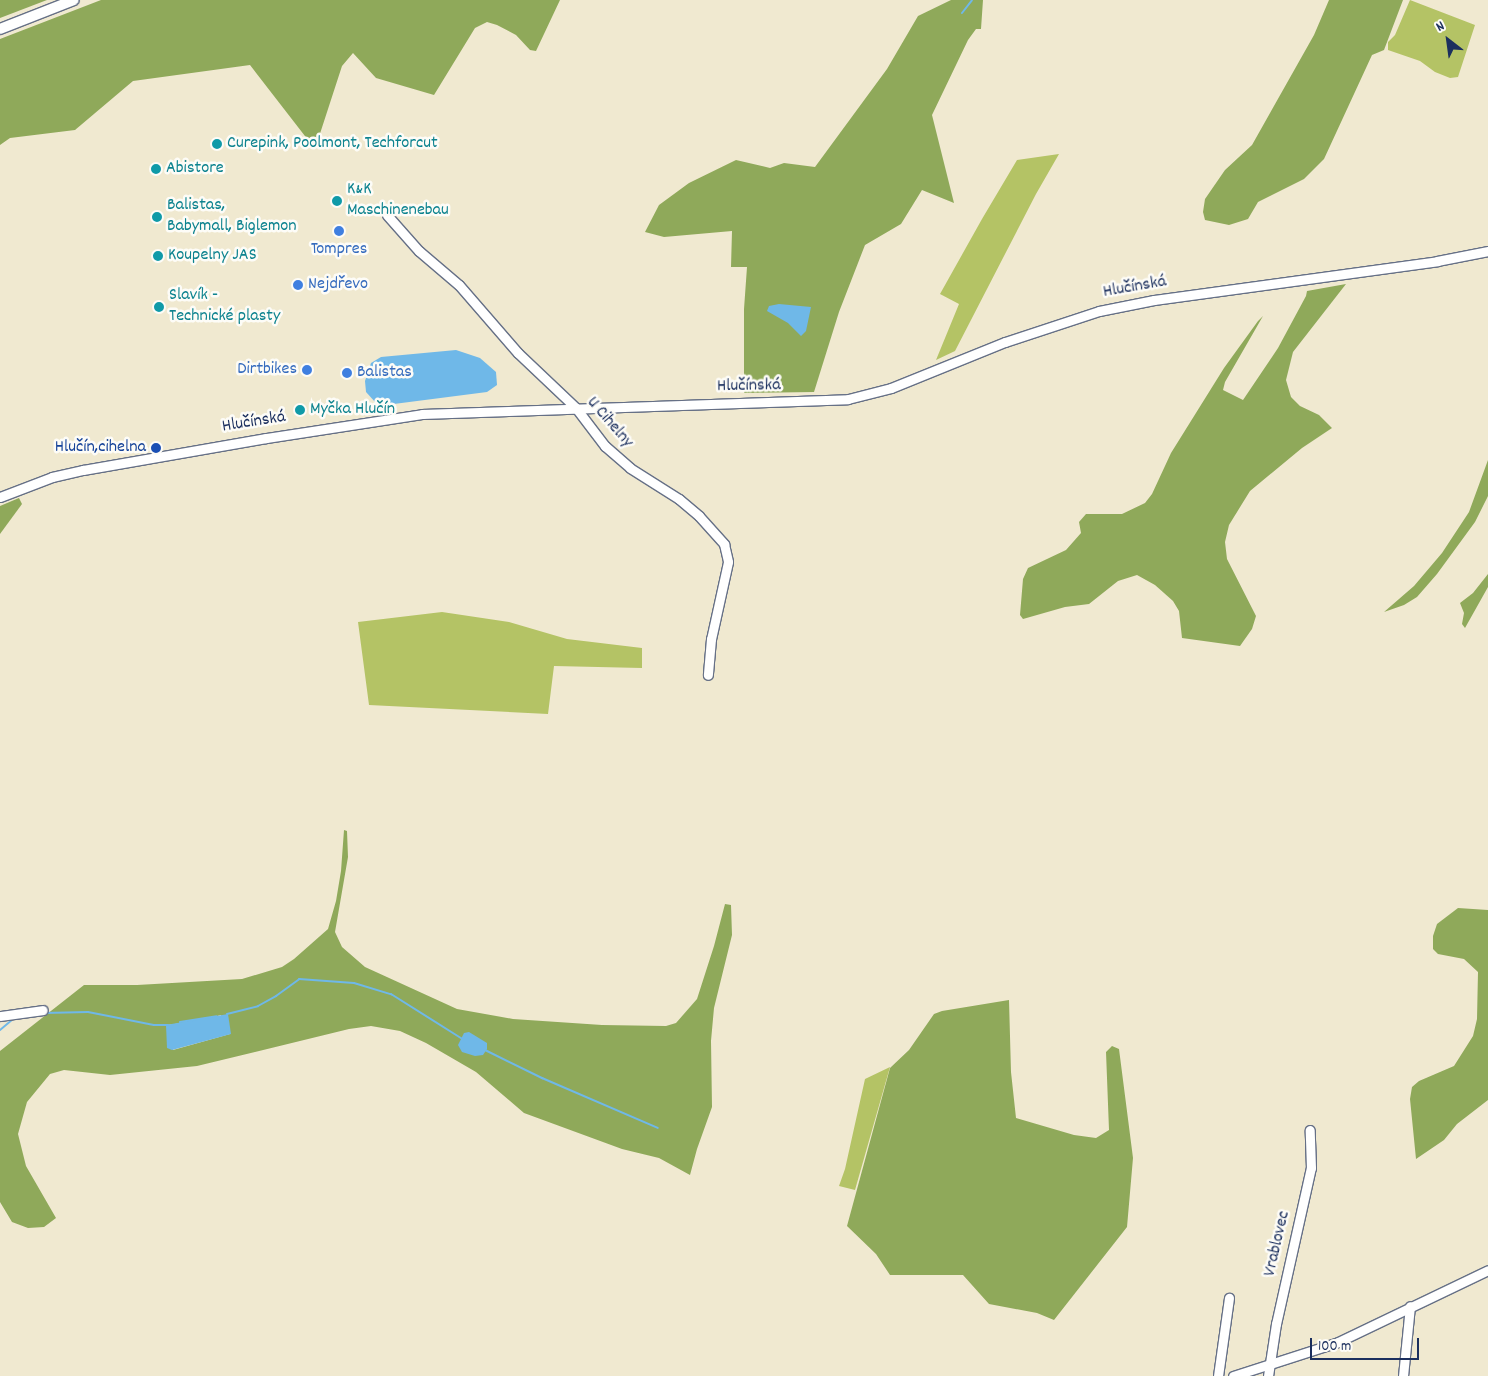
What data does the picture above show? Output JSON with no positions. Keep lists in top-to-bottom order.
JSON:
{
  "streets": {
    "street": ["Hlučínská", "U Cihelny", "Vrablovec"]
  },
  "crossings": [
    ["Hlučínská", "U Cihelny"]
  ],
  "places": [
    "Curepink, Poolmont, Techforcut",
    "Abistore",
    "K&K Maschinenebau",
    "Balistas, Babymall, Biglemon",
    "Tompres",
    "Koupelny JAS",
    "Nejdřevo",
    "Slavík - Technické plasty",
    "Dirtbikes",
    "Balistas",
    "Myčka Hlučín",
    "Hlučín,cihelna"
  ],
  "scale_bar": "100 m",
  "north": "top left"
}
